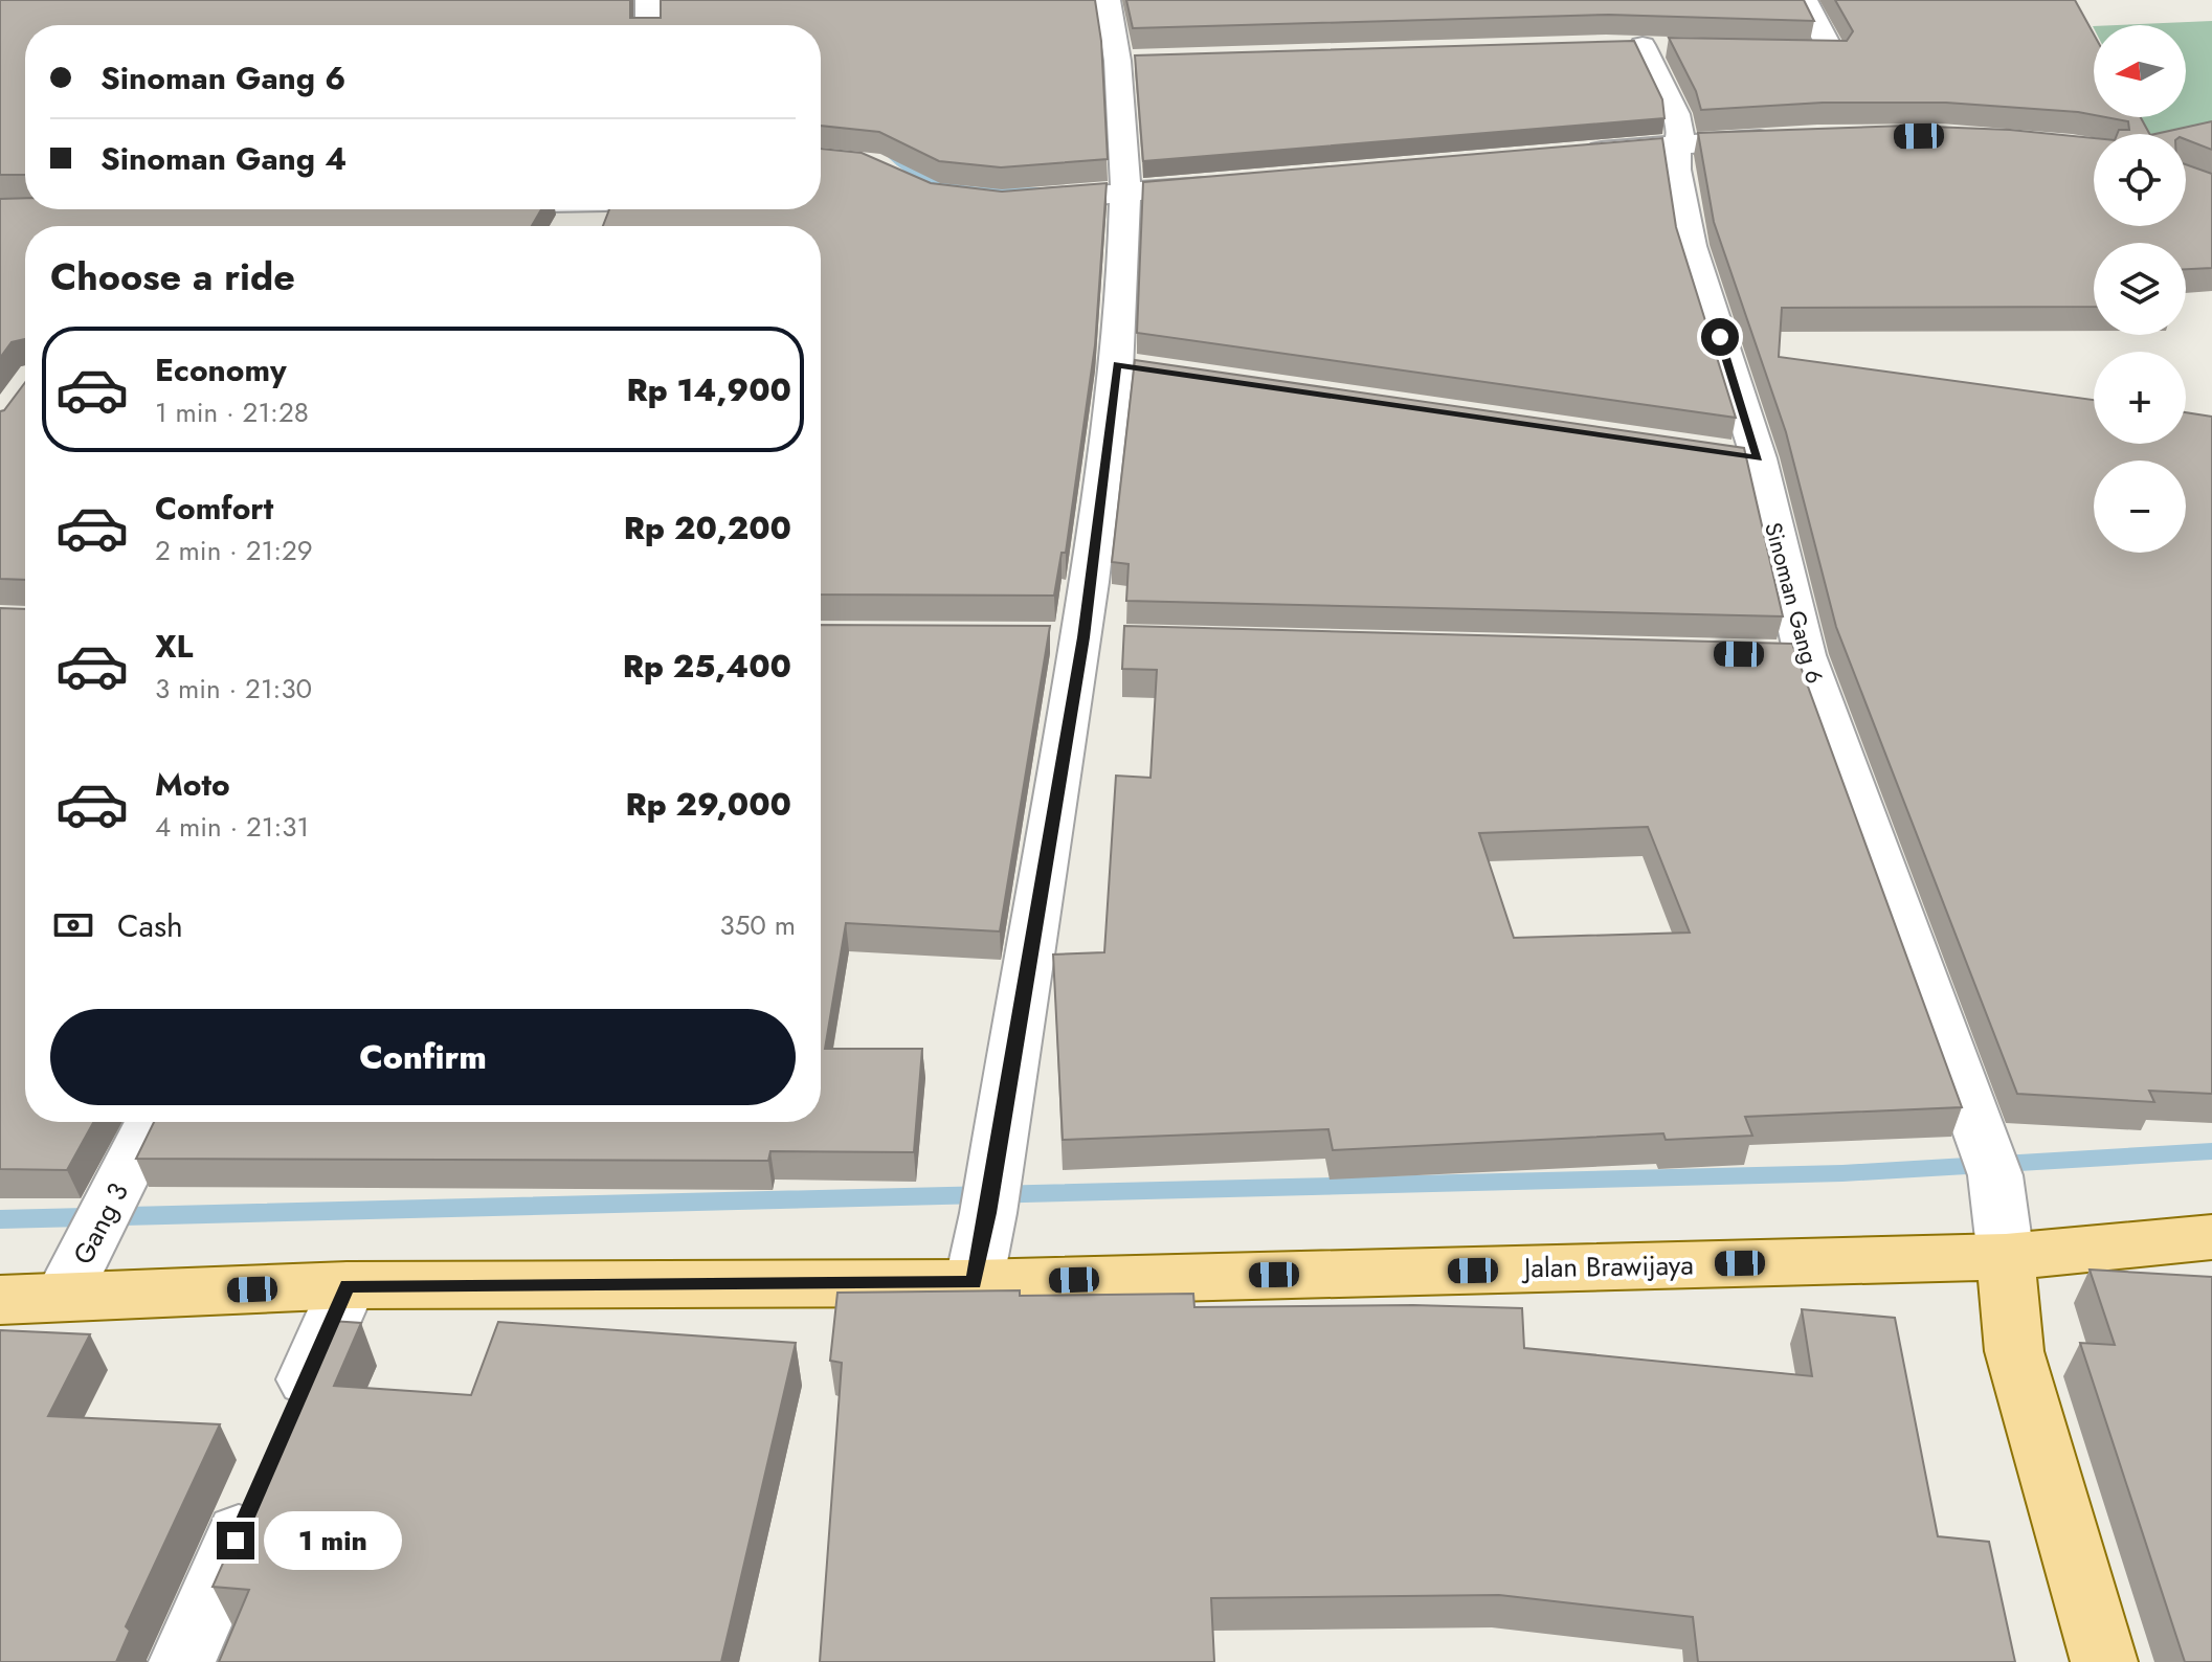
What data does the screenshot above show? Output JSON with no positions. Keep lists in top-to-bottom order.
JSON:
{
  "streets": {
    "main road": ["Jalan Brawijaya"],
    "street": ["Sinoman Gang 6", "Gang 3"]
  },
  "crossings": [
    ["Sinoman Gang 6", "Jalan Brawijaya"],
    ["Gang 3", "Jalan Brawijaya"]
  ],
  "north": "left",
  "page": {
    "map_buttons": ["+", "−"],
    "banner": ["Sinoman Gang 6", "Sinoman Gang 4"],
    "heading": "Choose a ride",
    "list": [
      {
        "name": "Economy",
        "note": "1 min · 21:28",
        "value": "Rp 14,900"
      },
      {
        "name": "Comfort",
        "note": "2 min · 21:29",
        "value": "Rp 20,200"
      },
      {
        "name": "XL",
        "note": "3 min · 21:30",
        "value": "Rp 25,400"
      },
      {
        "name": "Moto",
        "note": "4 min · 21:31",
        "value": "Rp 29,000"
      }
    ],
    "pay": ["Cash", "350 m"],
    "buttons": "Confirm",
    "bubble": "1 min"
  }
}
